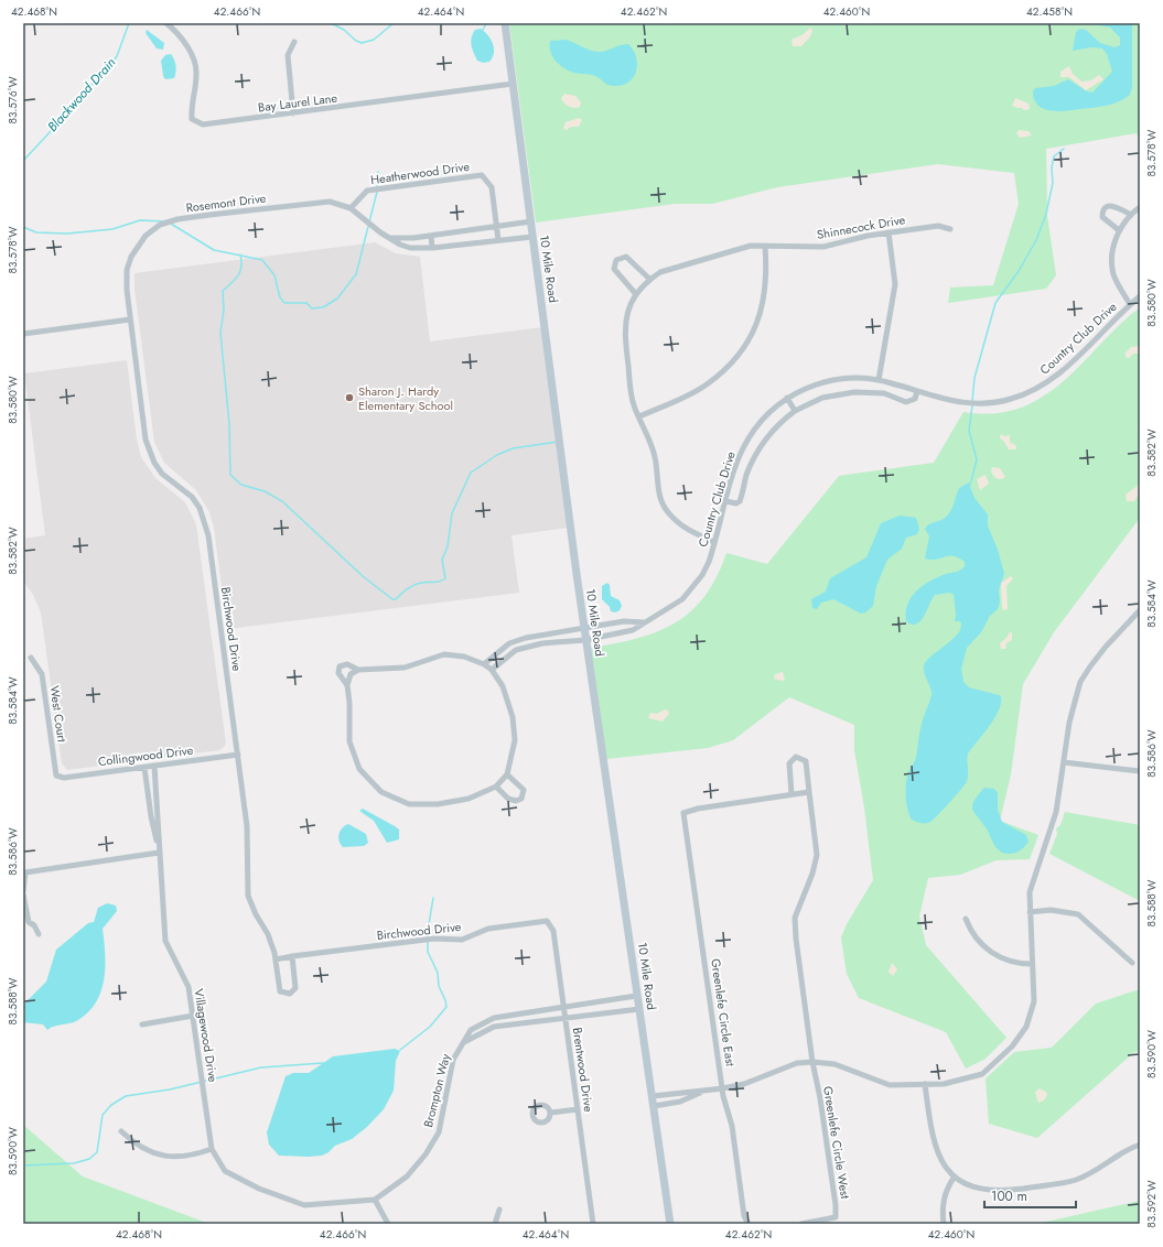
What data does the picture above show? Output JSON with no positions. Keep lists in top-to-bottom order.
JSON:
{
  "streets": {
    "main road": ["10 Mile Road"],
    "street": [
      "Bay Laurel Lane",
      "Heatherwood Drive",
      "Rosemont Drive",
      "Shinnecock Drive",
      "Country Club Drive",
      "Birchwood Drive",
      "West Court",
      "Collingwood Drive",
      "Greenlefe Circle East",
      "Villagewood Drive",
      "Brentwood Drive",
      "Brompton Way",
      "Greenlefe Circle West"
    ]
  },
  "crossings": [
    ["Bay Laurel Lane", "10 Mile Road"],
    ["Heatherwood Drive", "Rosemont Drive"],
    ["Rosemont Drive", "10 Mile Road"],
    ["Rosemont Drive", "Birchwood Drive"],
    ["Shinnecock Drive", "Country Club Drive"],
    ["10 Mile Road", "Country Club Drive"],
    ["10 Mile Road", "Brompton Way"],
    ["Birchwood Drive", "Collingwood Drive"],
    ["Birchwood Drive", "Brentwood Drive"],
    ["West Court", "Collingwood Drive"],
    ["Collingwood Drive", "Villagewood Drive"],
    ["Villagewood Drive", "Brompton Way"],
    ["Brentwood Drive", "Brompton Way"]
  ],
  "water": ["Blackwood Drain"],
  "places": ["Sharon J. Hardy Elementary School"],
  "scale_bar": "100 m",
  "coordinates": [
    "42.468°N",
    "42.466°N",
    "42.464°N",
    "42.462°N",
    "42.460°N",
    "42.458°N",
    "83.576°W",
    "83.578°W",
    "83.580°W",
    "83.582°W",
    "83.584°W",
    "83.586°W",
    "83.588°W",
    "83.590°W",
    "83.592°W"
  ]
}
